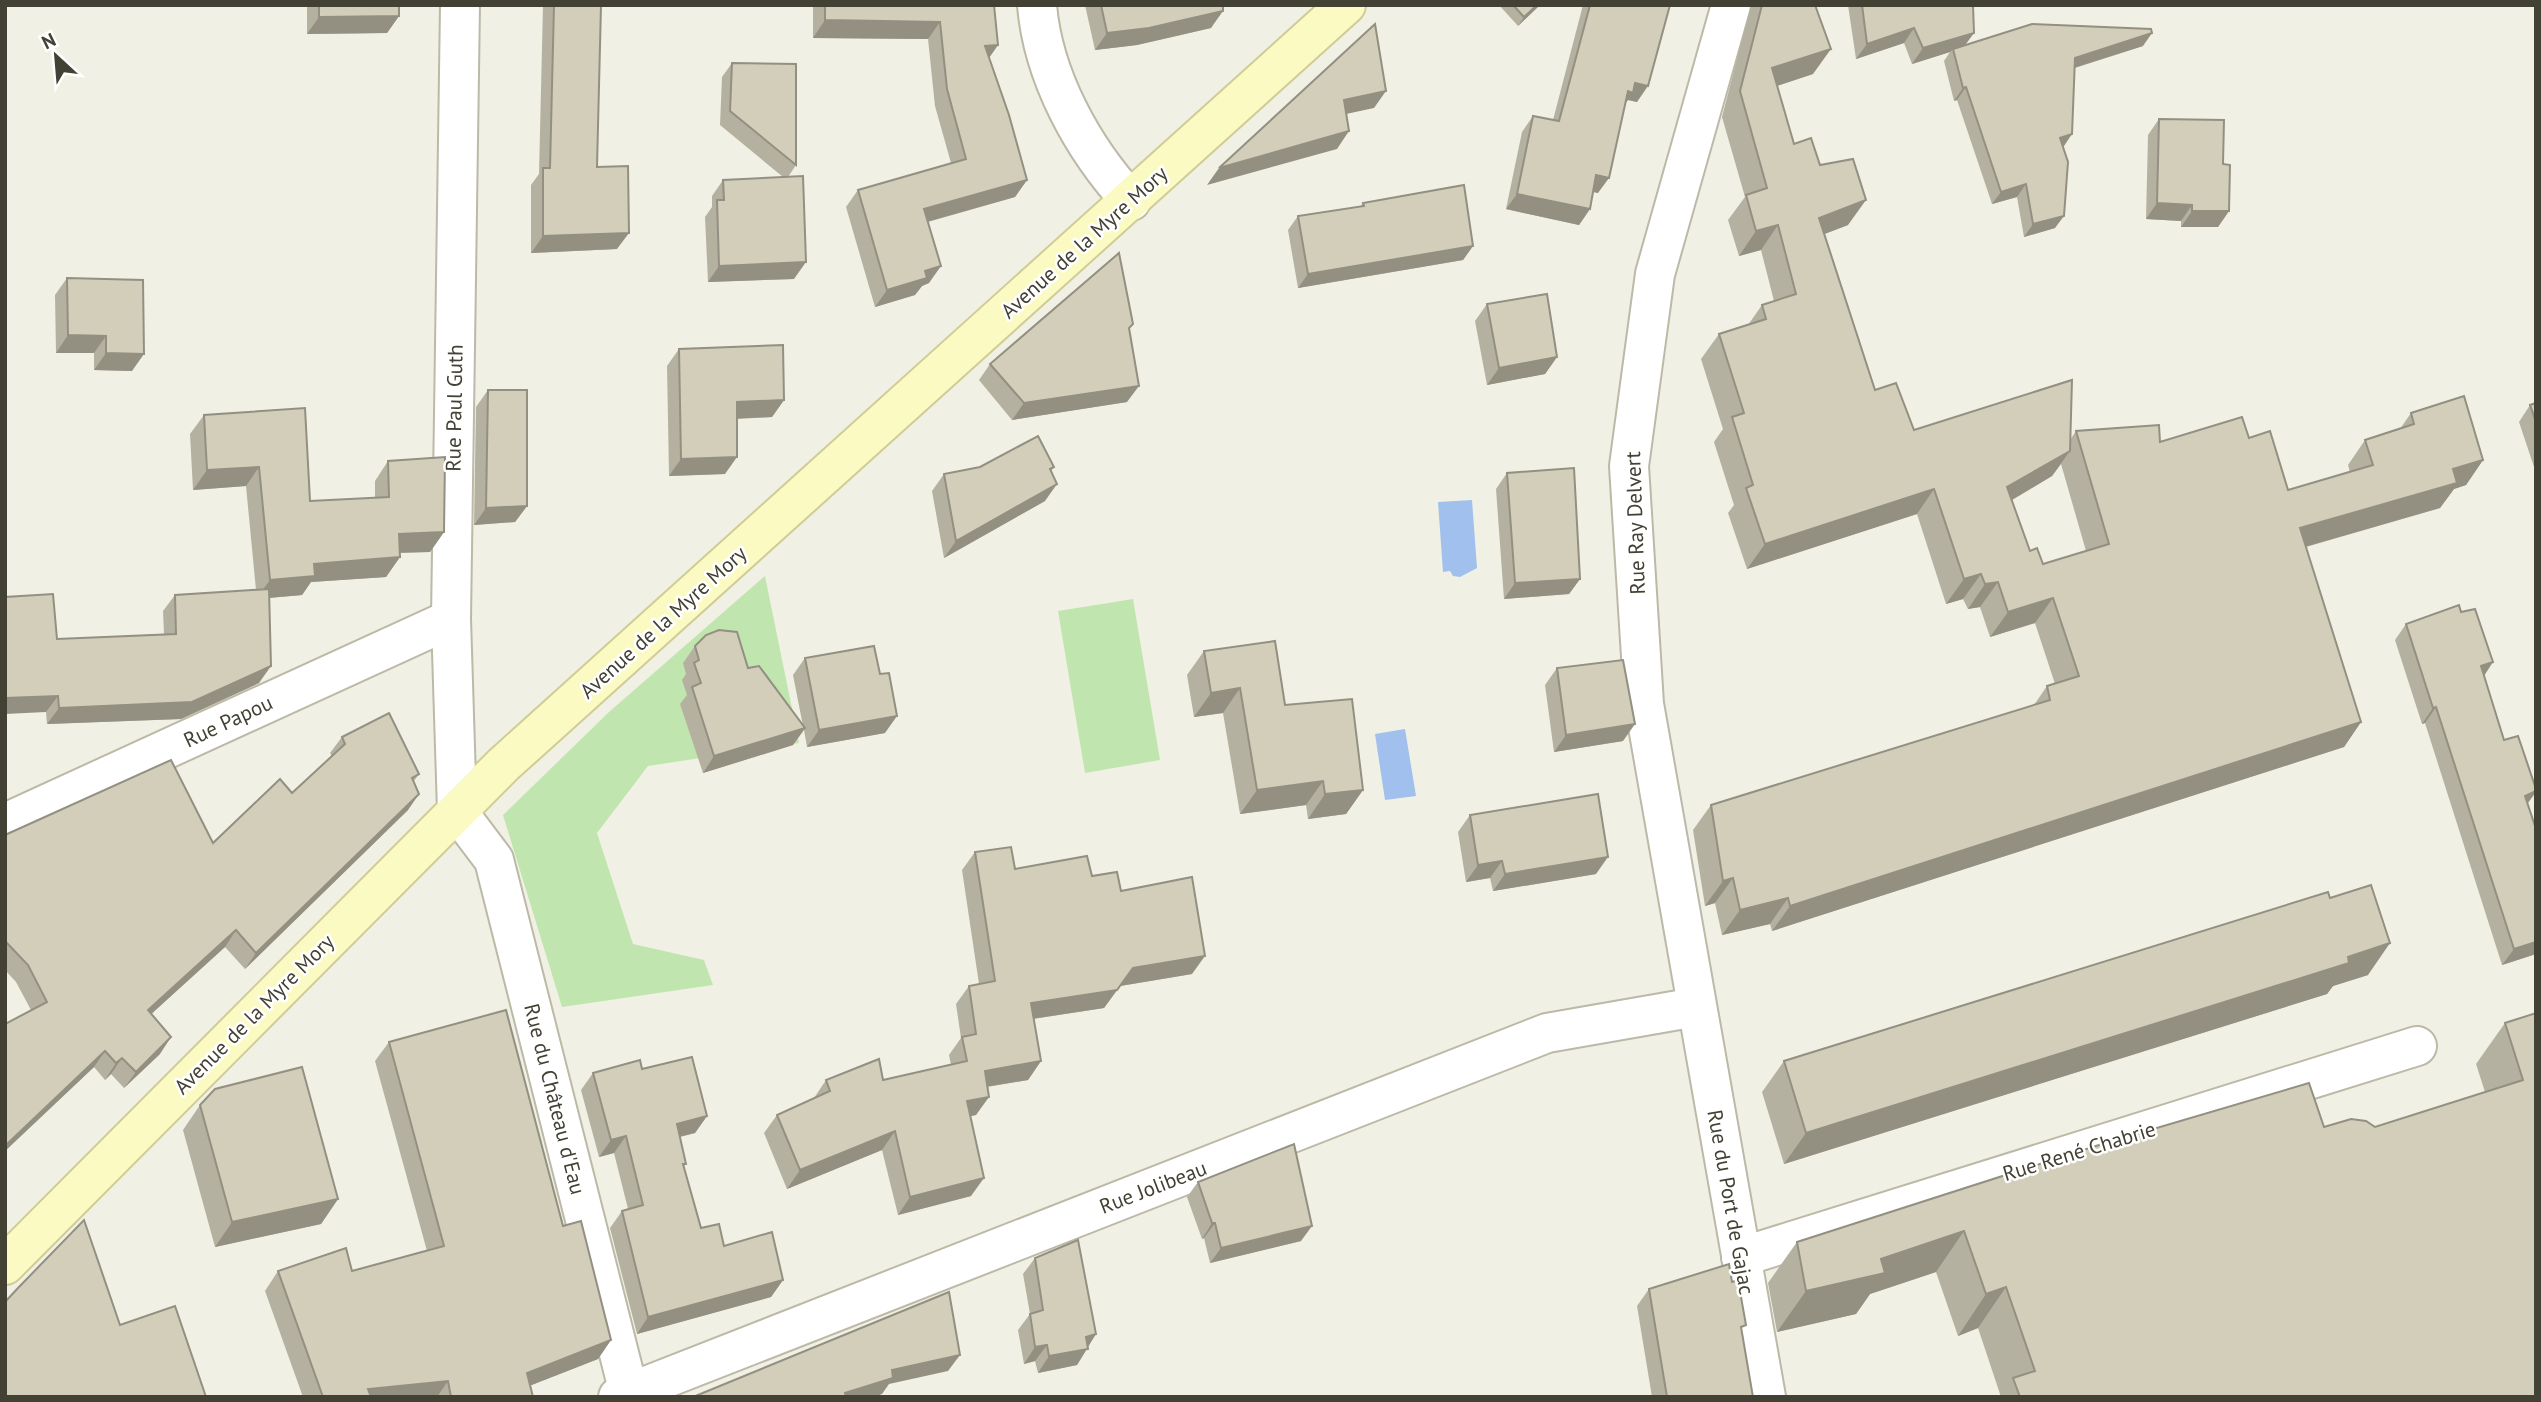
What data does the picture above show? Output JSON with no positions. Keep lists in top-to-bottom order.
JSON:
{
  "streets": {
    "street": [
      "Avenue de la Myre Mory",
      "Rue Paul Guth",
      "Rue Ray Delvert",
      "Rue Papou",
      "Rue du Château d'Eau",
      "Rue René Chabrie",
      "Rue Jolibeau",
      "Rue du Port de Gajac"
    ]
  },
  "crossings": [
    ["Avenue de la Myre Mory", "Rue Paul Guth"],
    ["Avenue de la Myre Mory", "Rue du Château d'Eau"],
    ["Rue Paul Guth", "Rue Papou"],
    ["Rue Paul Guth", "Rue du Château d'Eau"],
    ["Rue Ray Delvert", "Rue Jolibeau"],
    ["Rue Ray Delvert", "Rue du Port de Gajac"],
    ["Rue du Château d'Eau", "Rue Jolibeau"],
    ["Rue René Chabrie", "Rue du Port de Gajac"],
    ["Rue Jolibeau", "Rue du Port de Gajac"]
  ],
  "north": "top left"
}
